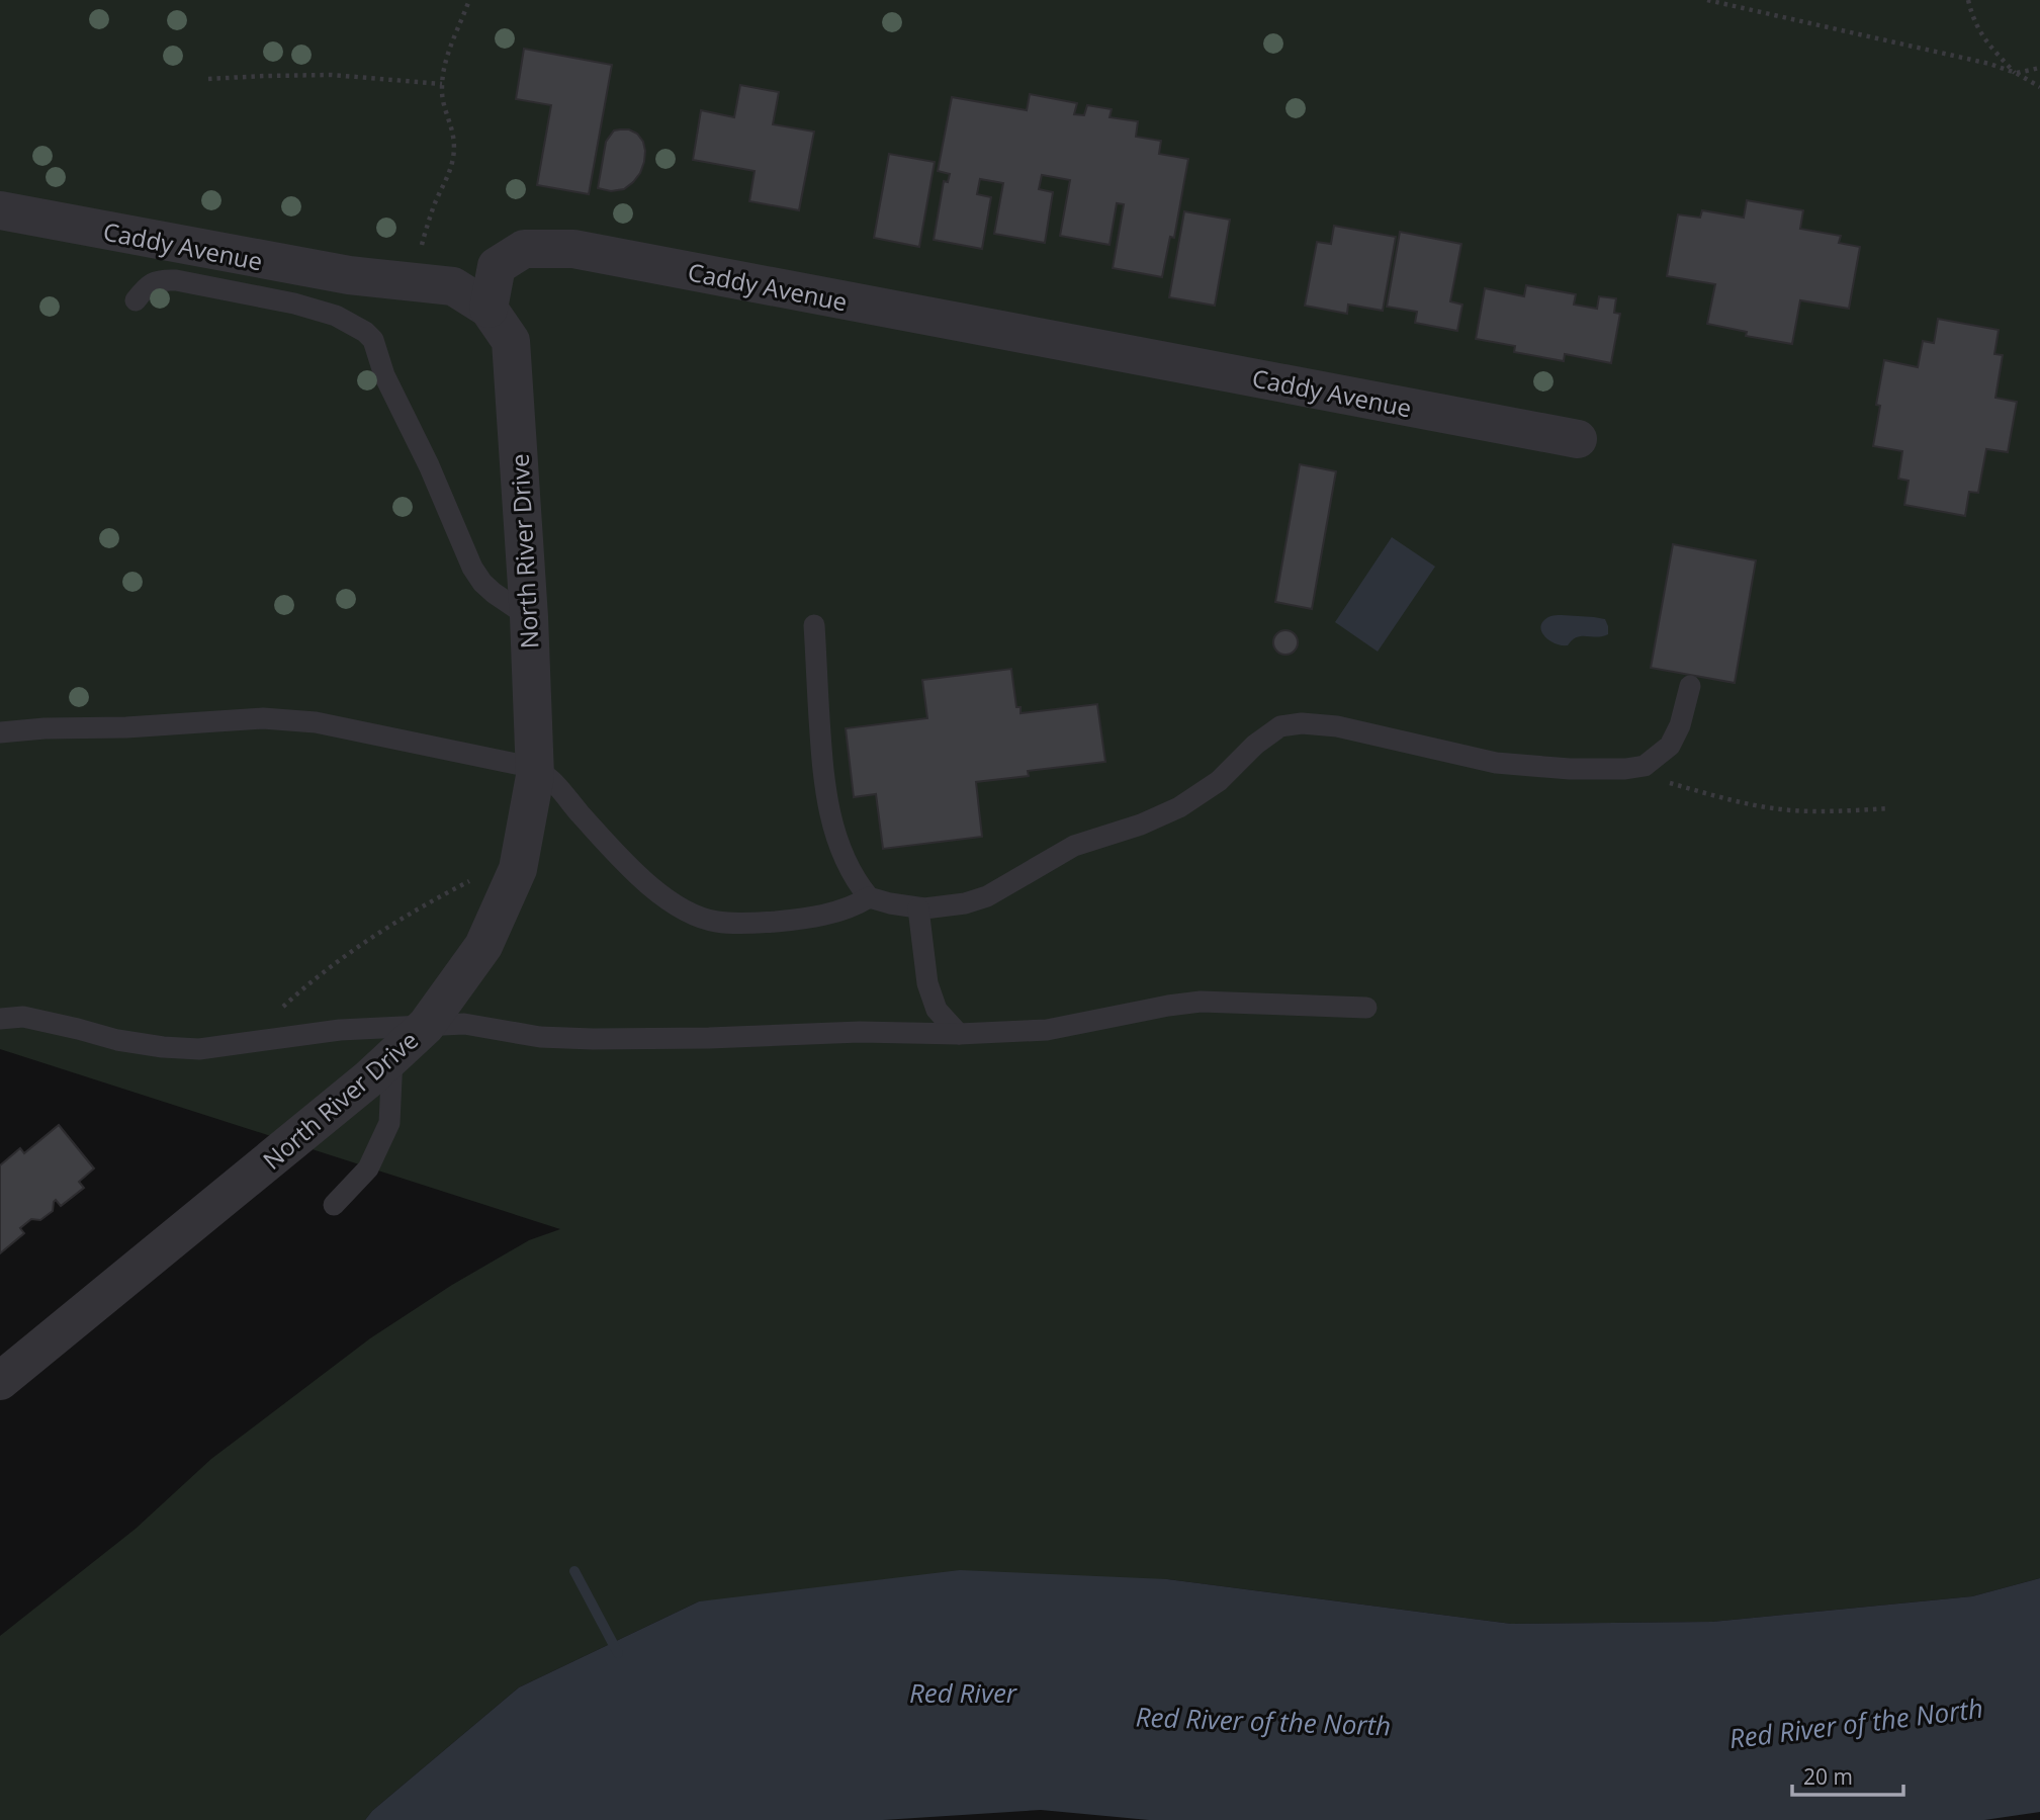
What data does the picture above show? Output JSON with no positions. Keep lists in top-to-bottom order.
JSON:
{
  "streets": {
    "street": ["Caddy Avenue", "North River Drive"]
  },
  "crossings": [
    ["Caddy Avenue", "North River Drive"]
  ],
  "water": ["Red River", "Red River of the North"],
  "scale_bar": "20 m"
}
